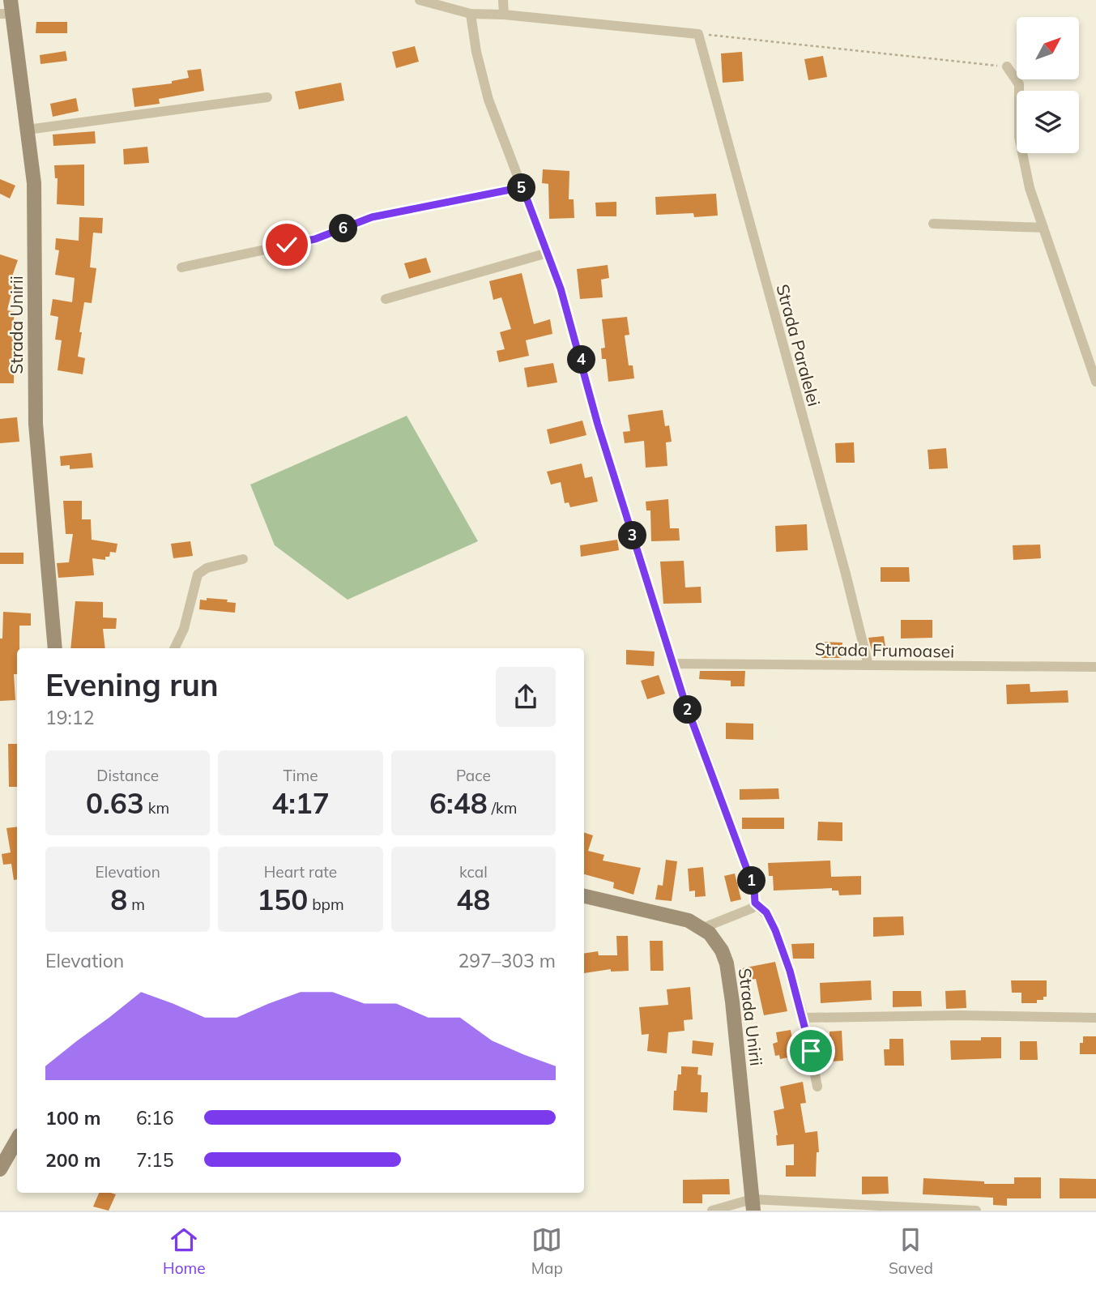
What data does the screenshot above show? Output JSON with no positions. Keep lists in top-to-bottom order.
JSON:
{
  "streets": {
    "main road": ["Strada Unirii"],
    "street": ["Strada Paralelei", "Strada Frumoasei"]
  },
  "crossings": [
    ["Strada Paralelei", "Strada Frumoasei"]
  ],
  "north": "top right",
  "page": {
    "pins": [
      "5",
      "6",
      "4",
      "3",
      "2",
      "1"
    ],
    "heading": ["Evening run", "19:12"],
    "stats": [
      ["Distance", "0.63 km"],
      ["Time", "4:17"],
      ["Pace", "6:48 /km"],
      ["Elevation", "8 m"],
      ["Heart rate", "150 bpm"],
      ["kcal", "48"]
    ],
    "chart": ["Elevation", "297–303 m"],
    "list": [
      {
        "name": "100 m",
        "note": "6:16"
      },
      {
        "name": "200 m",
        "note": "7:15"
      }
    ],
    "tabs": ["Home", "Map", "Saved"]
  }
}
